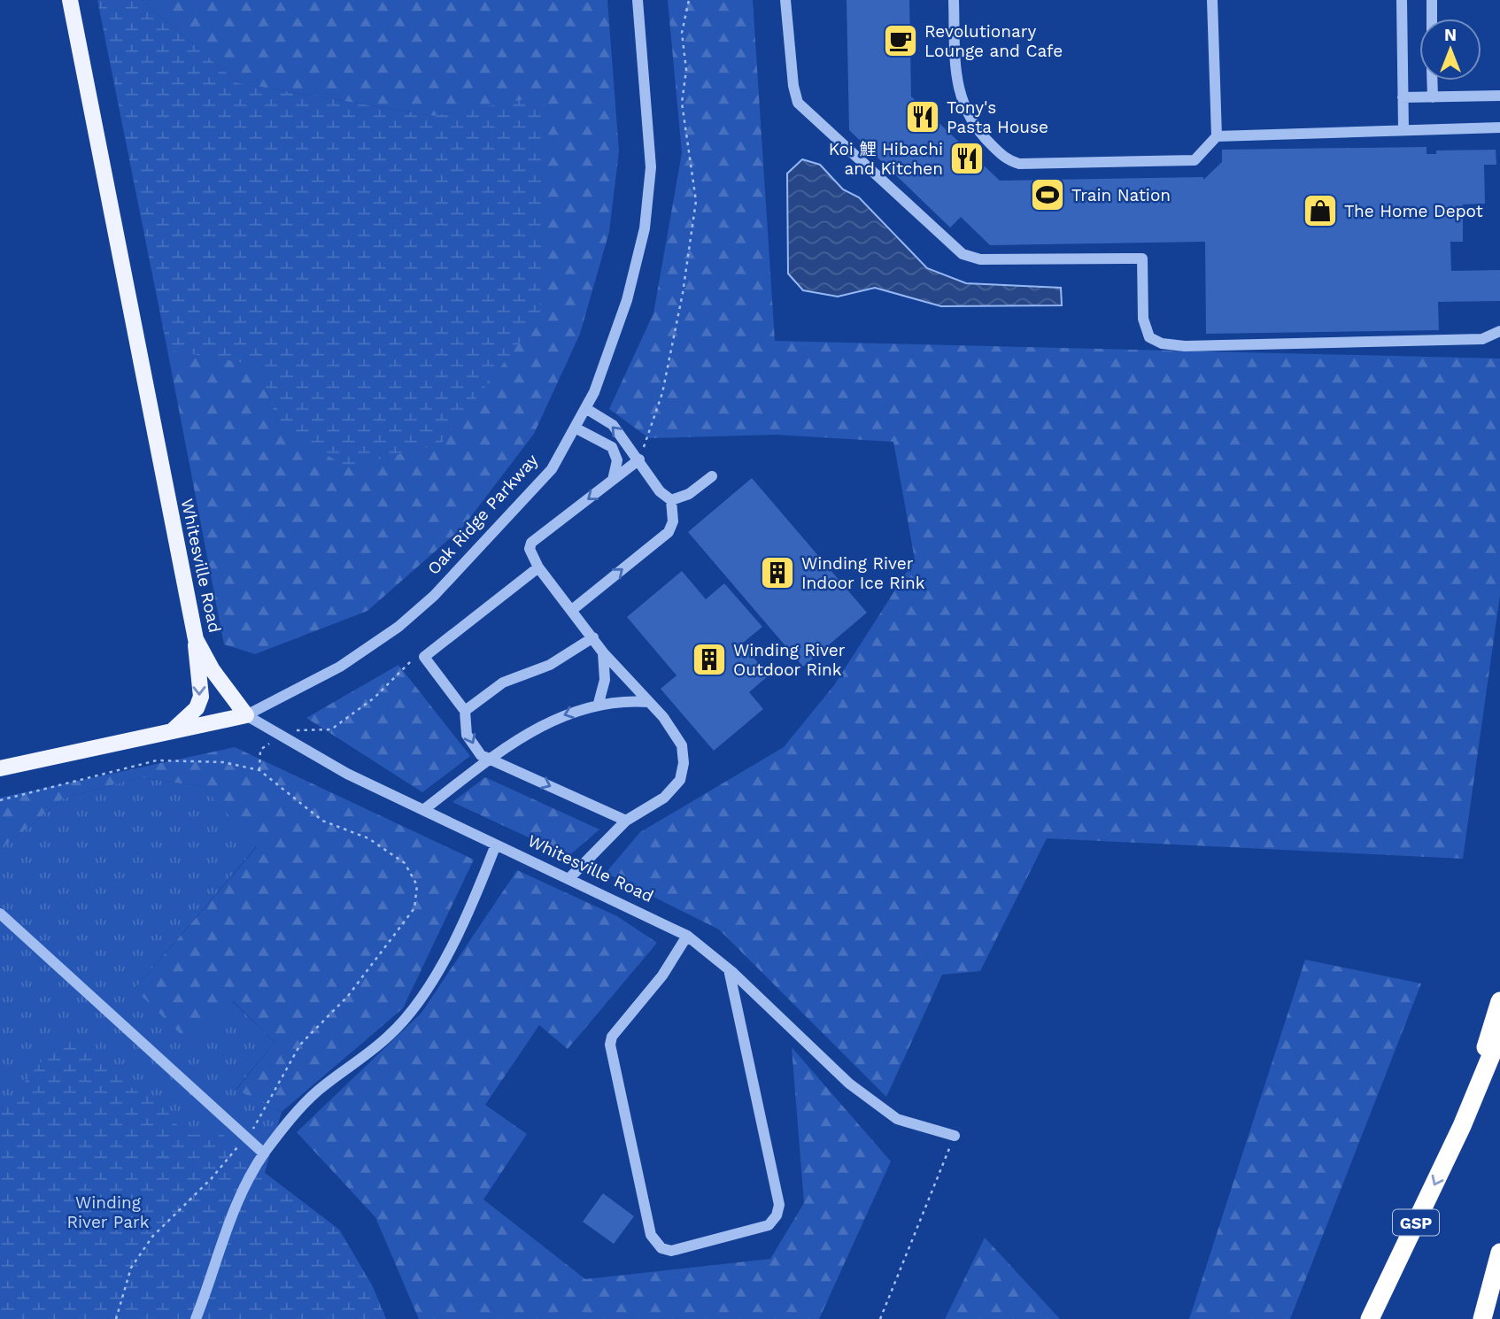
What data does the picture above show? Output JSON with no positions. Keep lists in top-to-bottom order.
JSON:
{
  "streets": {
    "highway": ["GSP"],
    "main road": ["Oak Ridge Parkway", "Whitesville Road"]
  },
  "crossings": [
    ["Oak Ridge Parkway", "Whitesville Road"]
  ],
  "parks": ["Winding River Park"],
  "places": {
    "cafe": ["Revolutionary Lounge and Cafe"],
    "restaurant": ["Tony's Pasta House", "Koi 鯉 Hibachi and Kitchen"],
    "sports": ["Train Nation"],
    "shop": ["The Home Depot"],
    "building": ["Winding River Indoor Ice Rink", "Winding River Outdoor Rink"]
  },
  "north": "top"
}
